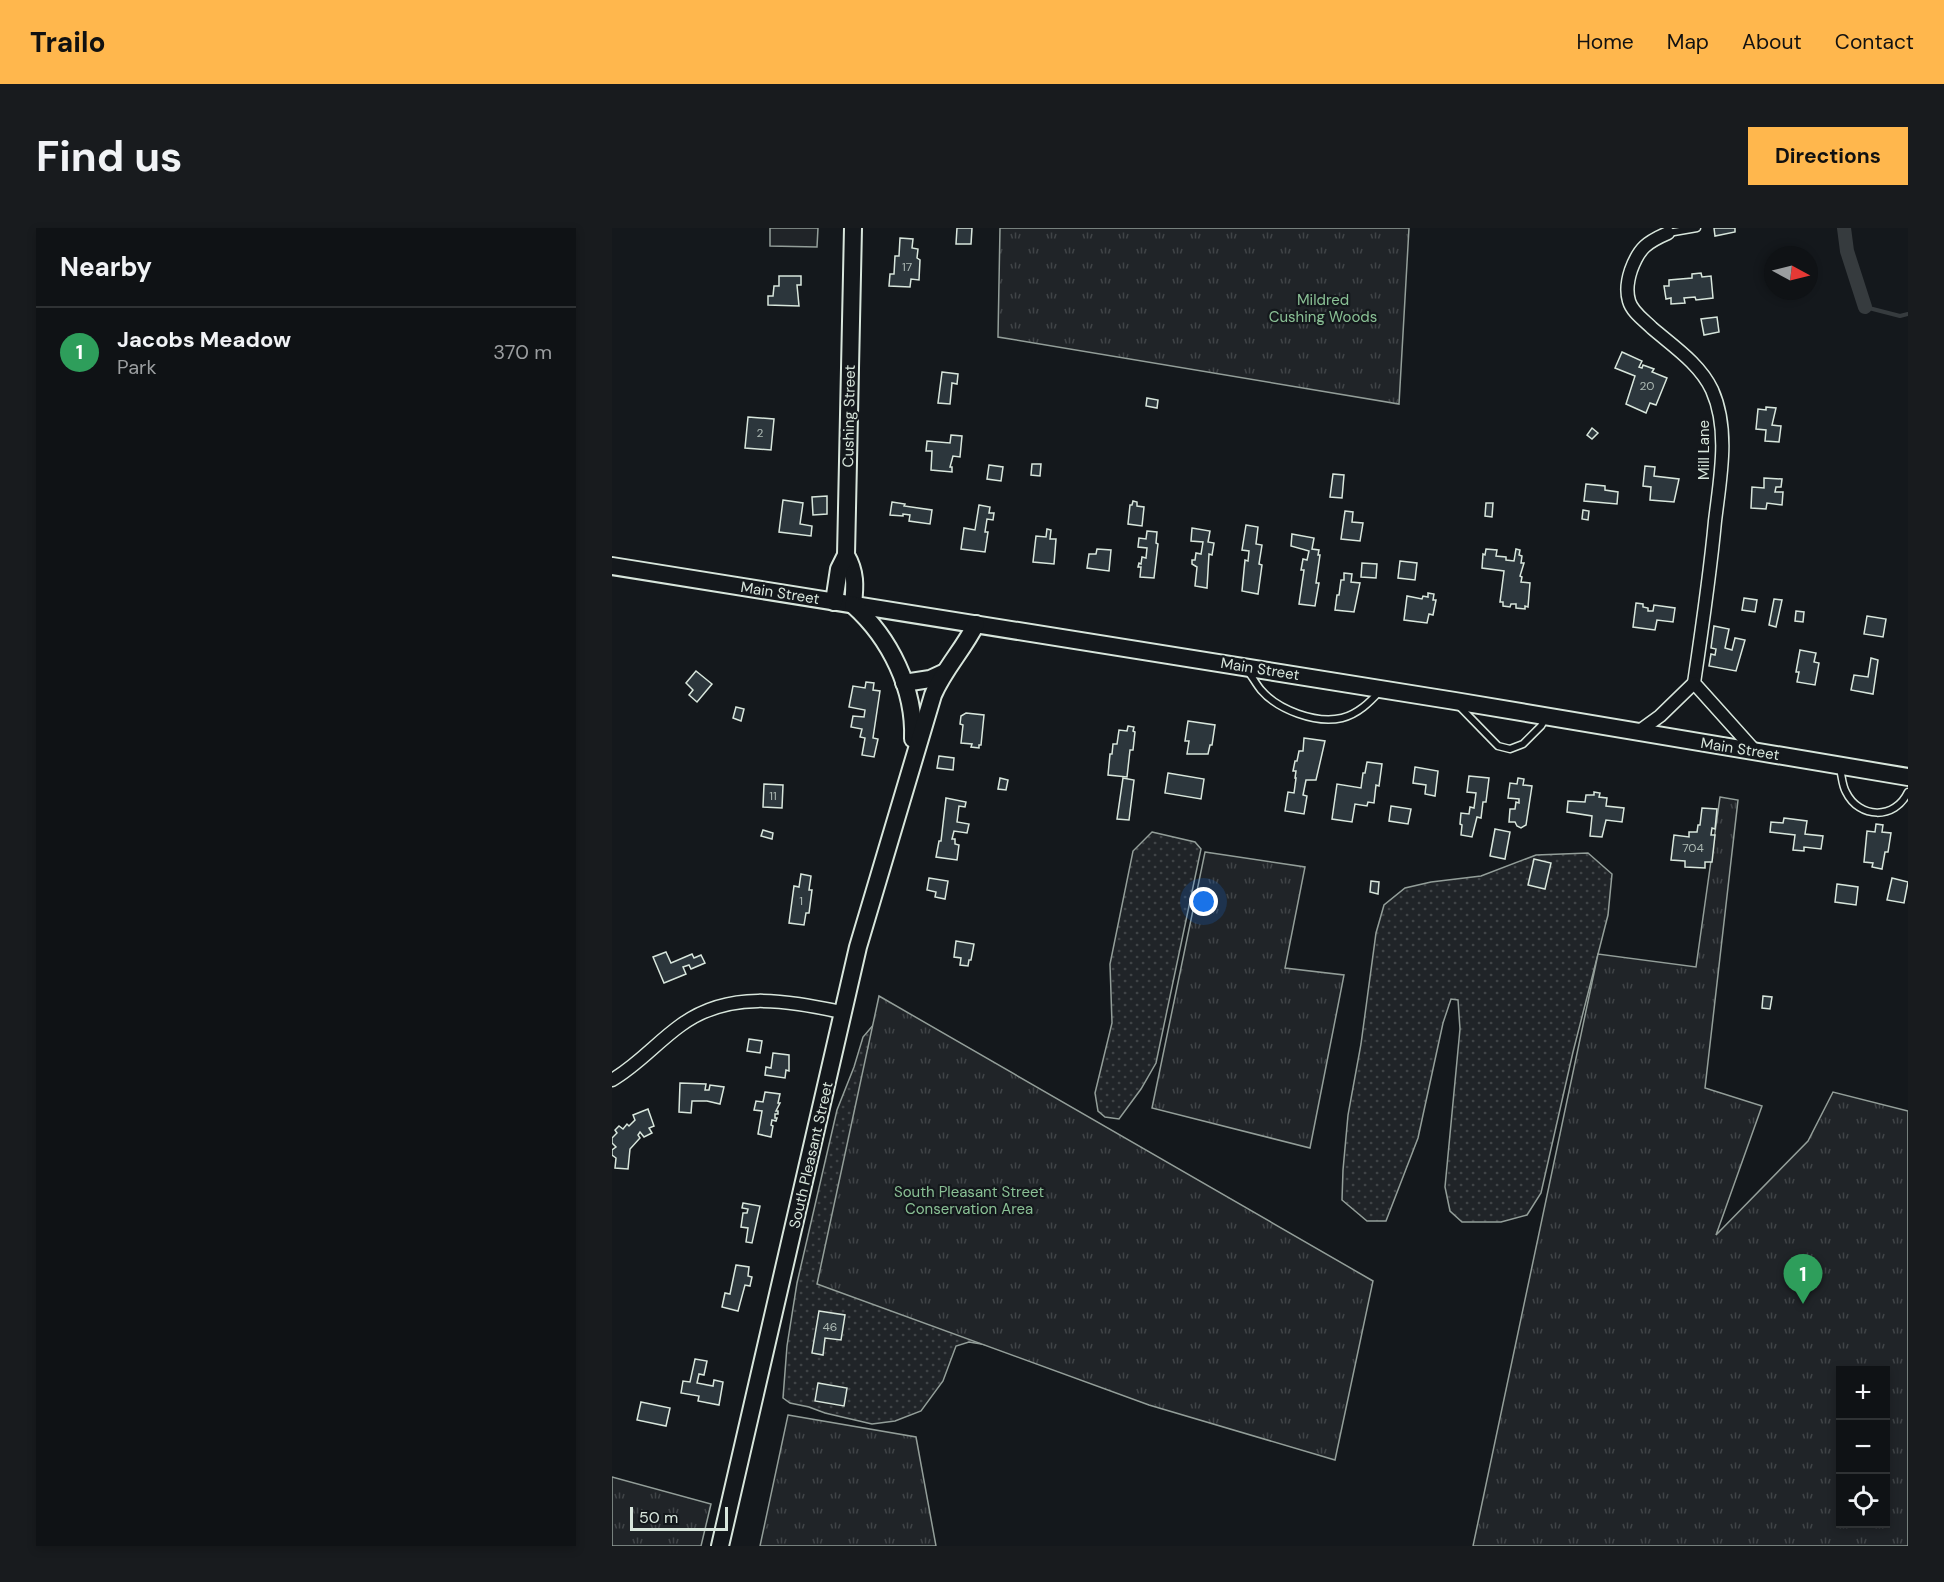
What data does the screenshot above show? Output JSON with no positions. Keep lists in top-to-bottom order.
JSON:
{
  "streets": {
    "street": [
      "Cushing Street",
      "Mill Lane",
      "Main Street",
      "South Pleasant Street"
    ]
  },
  "crossings": [
    ["Cushing Street", "Main Street"],
    ["Main Street", "South Pleasant Street"]
  ],
  "parks": ["Mildred Cushing Woods", "South Pleasant Street Conservation Area"],
  "house_numbers": [
    "17",
    "20",
    "2",
    "11",
    "704",
    "1",
    "46"
  ],
  "scale_bar": "50 m",
  "north": "right",
  "page": {
    "header": "Trailo",
    "nav": [
      "Home",
      "Map",
      "About",
      "Contact"
    ],
    "buttons": "Directions",
    "title": "Find us",
    "heading": "Nearby",
    "list": [
      {
        "mark": "1",
        "name": "Jacobs Meadow",
        "note": "Park",
        "value": "370 m"
      }
    ],
    "pins": "1",
    "map_buttons": ["+", "−"],
    "scale": "50 m"
  }
}
